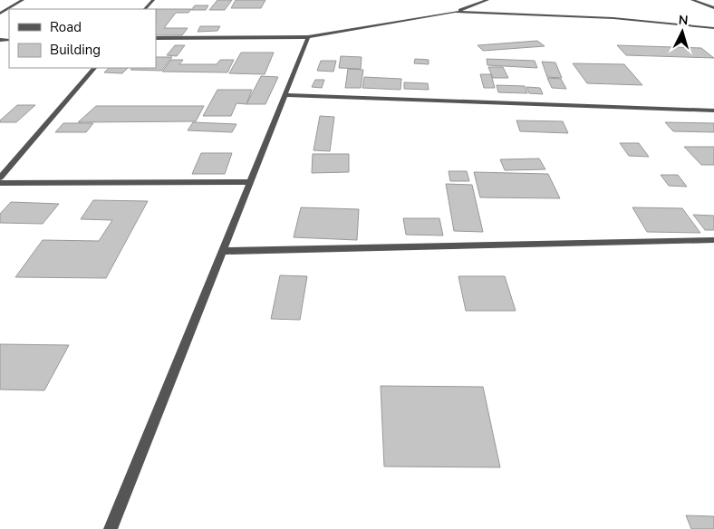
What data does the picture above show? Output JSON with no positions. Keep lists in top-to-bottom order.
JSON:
{
  "legend": ["Road", "Building"],
  "north": "top"
}
